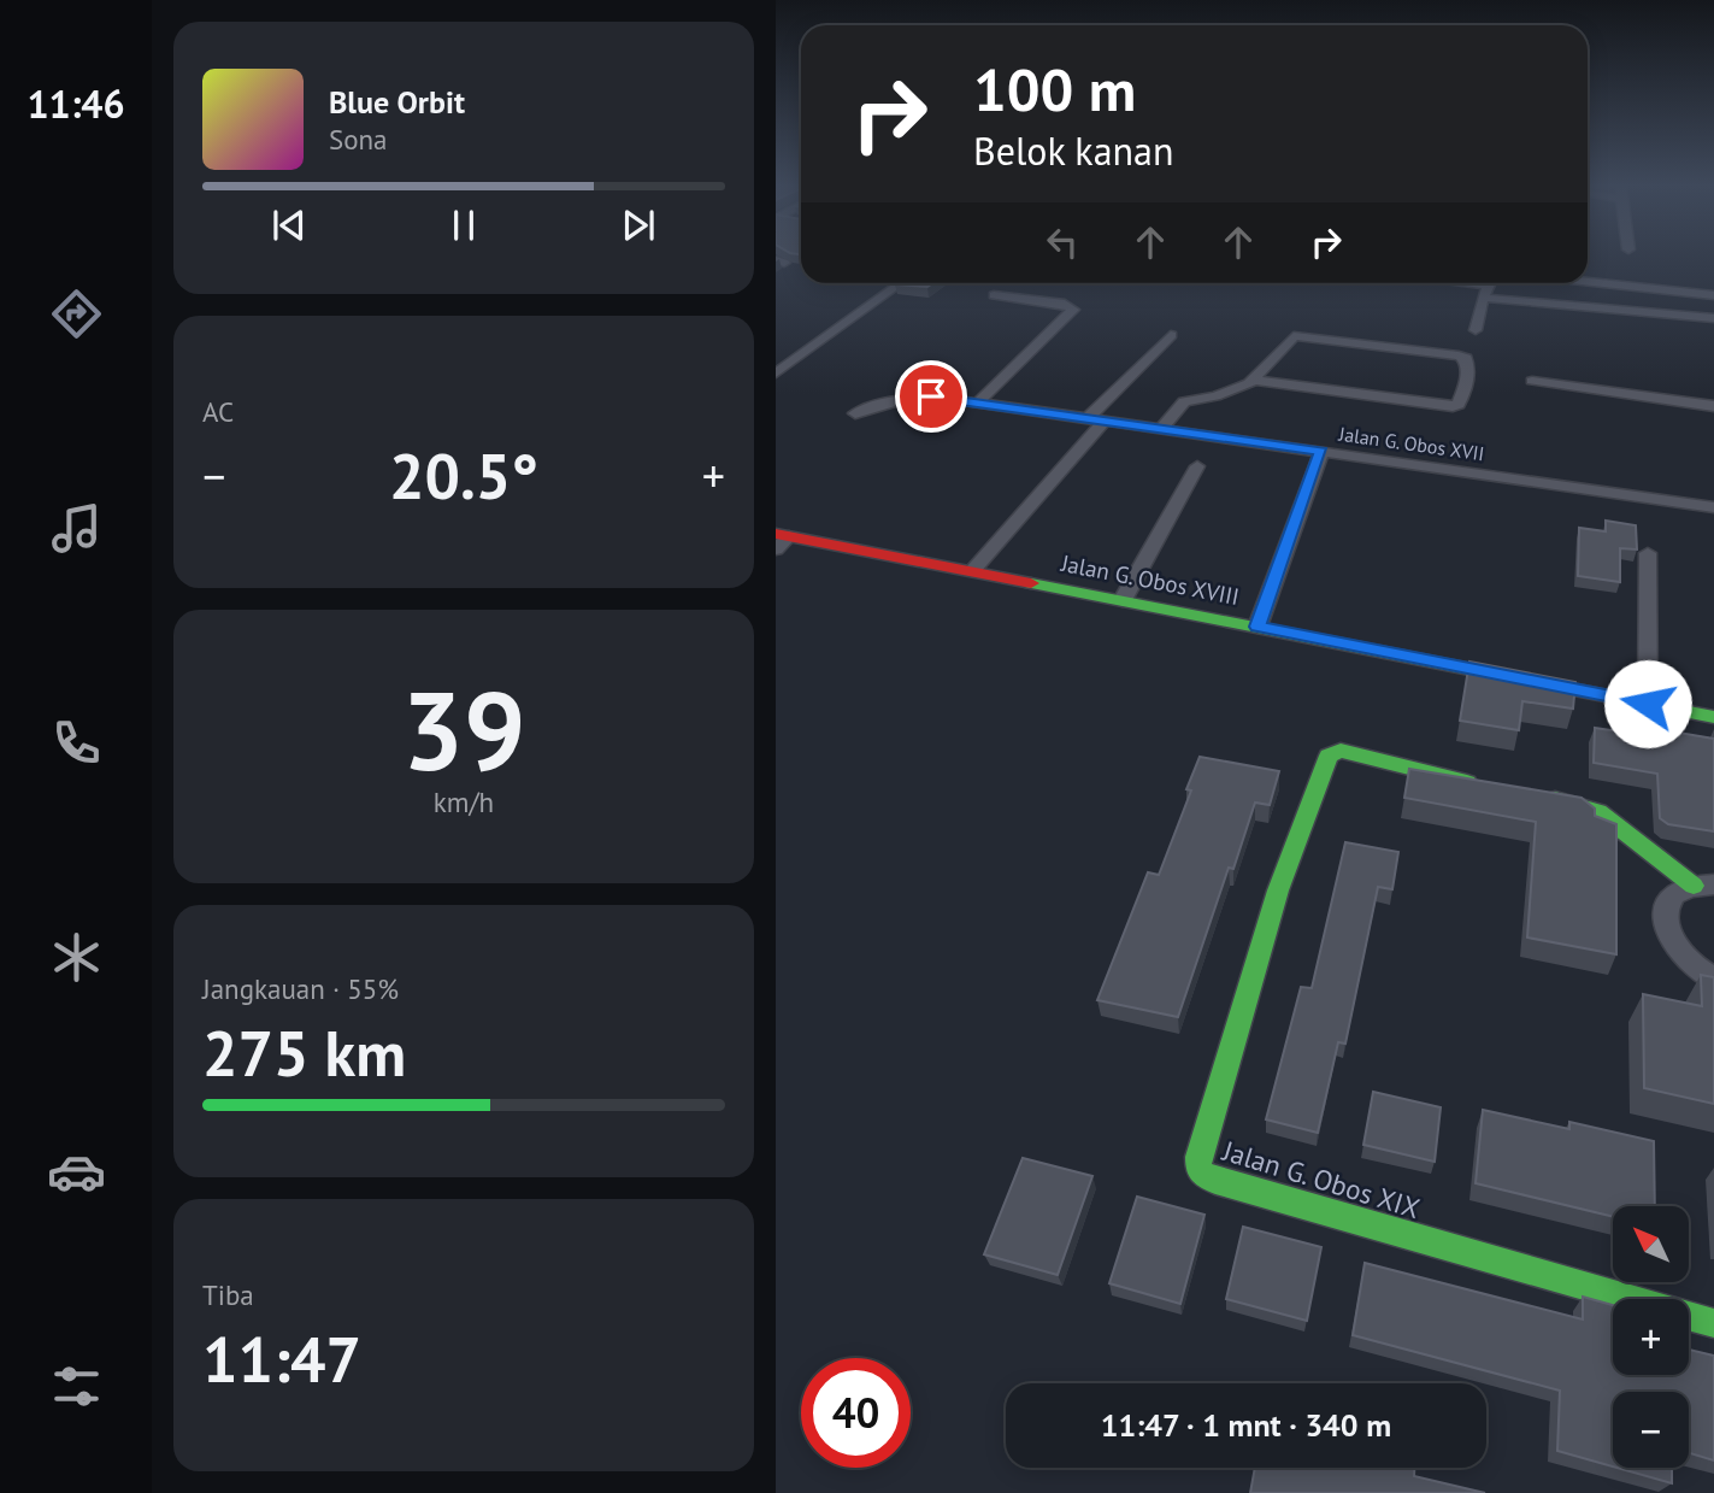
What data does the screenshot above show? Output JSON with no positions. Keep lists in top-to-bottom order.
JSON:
{
  "streets": {
    "street": ["Jalan G. Obos XVII", "Jalan G. Obos XVIII", "Jalan G. Obos XIX"]
  },
  "north": "top left",
  "page": {
    "tabs": "11:46",
    "turn": ["100 m", "Belok kanan"],
    "song": ["Blue Orbit", "Sona"],
    "tile": [
      "AC",
      ["39", "km/h"],
      ["Jangkauan · 55%", "275 km"],
      ["Tiba", "11:47"]
    ],
    "heat": ["−", "20.5°", "+"],
    "map_buttons": ["+", "−"],
    "limit": "40",
    "trip": "11:47 · 1 mnt · 340 m"
  }
}
